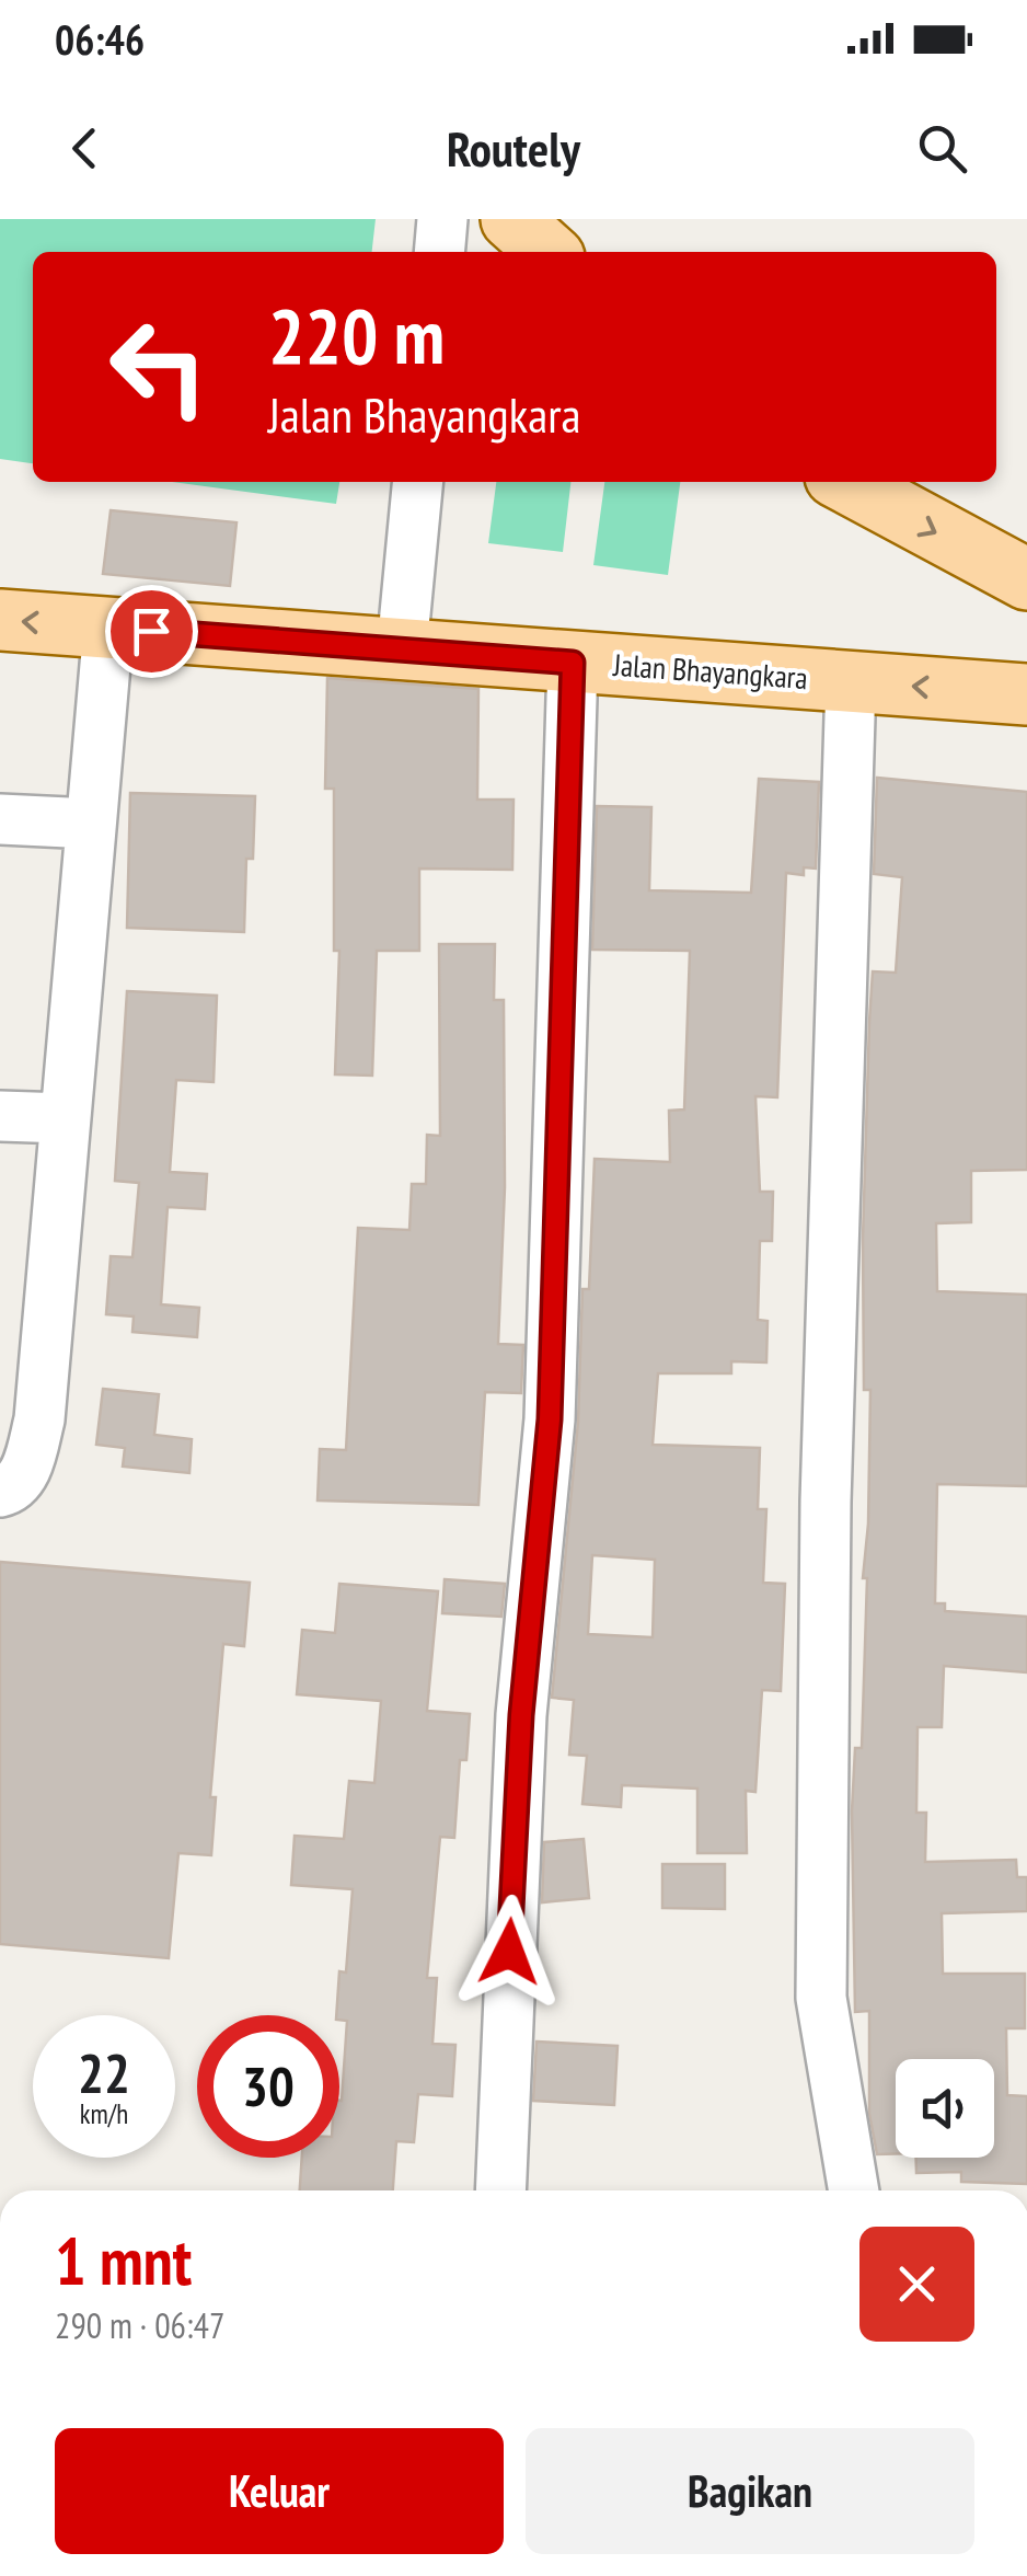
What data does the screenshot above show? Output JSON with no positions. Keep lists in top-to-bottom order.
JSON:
{
  "streets": {
    "main road": ["Jalan Bhayangkara"]
  },
  "page": {
    "status": "06:46",
    "header": "Routely",
    "turn": ["220 m", "Jalan Bhayangkara"],
    "speed": "22 km/h",
    "limit": "30",
    "heading": ["1 mnt", "290 m · 06:47"],
    "buttons": ["Keluar", "Bagikan"]
  }
}
